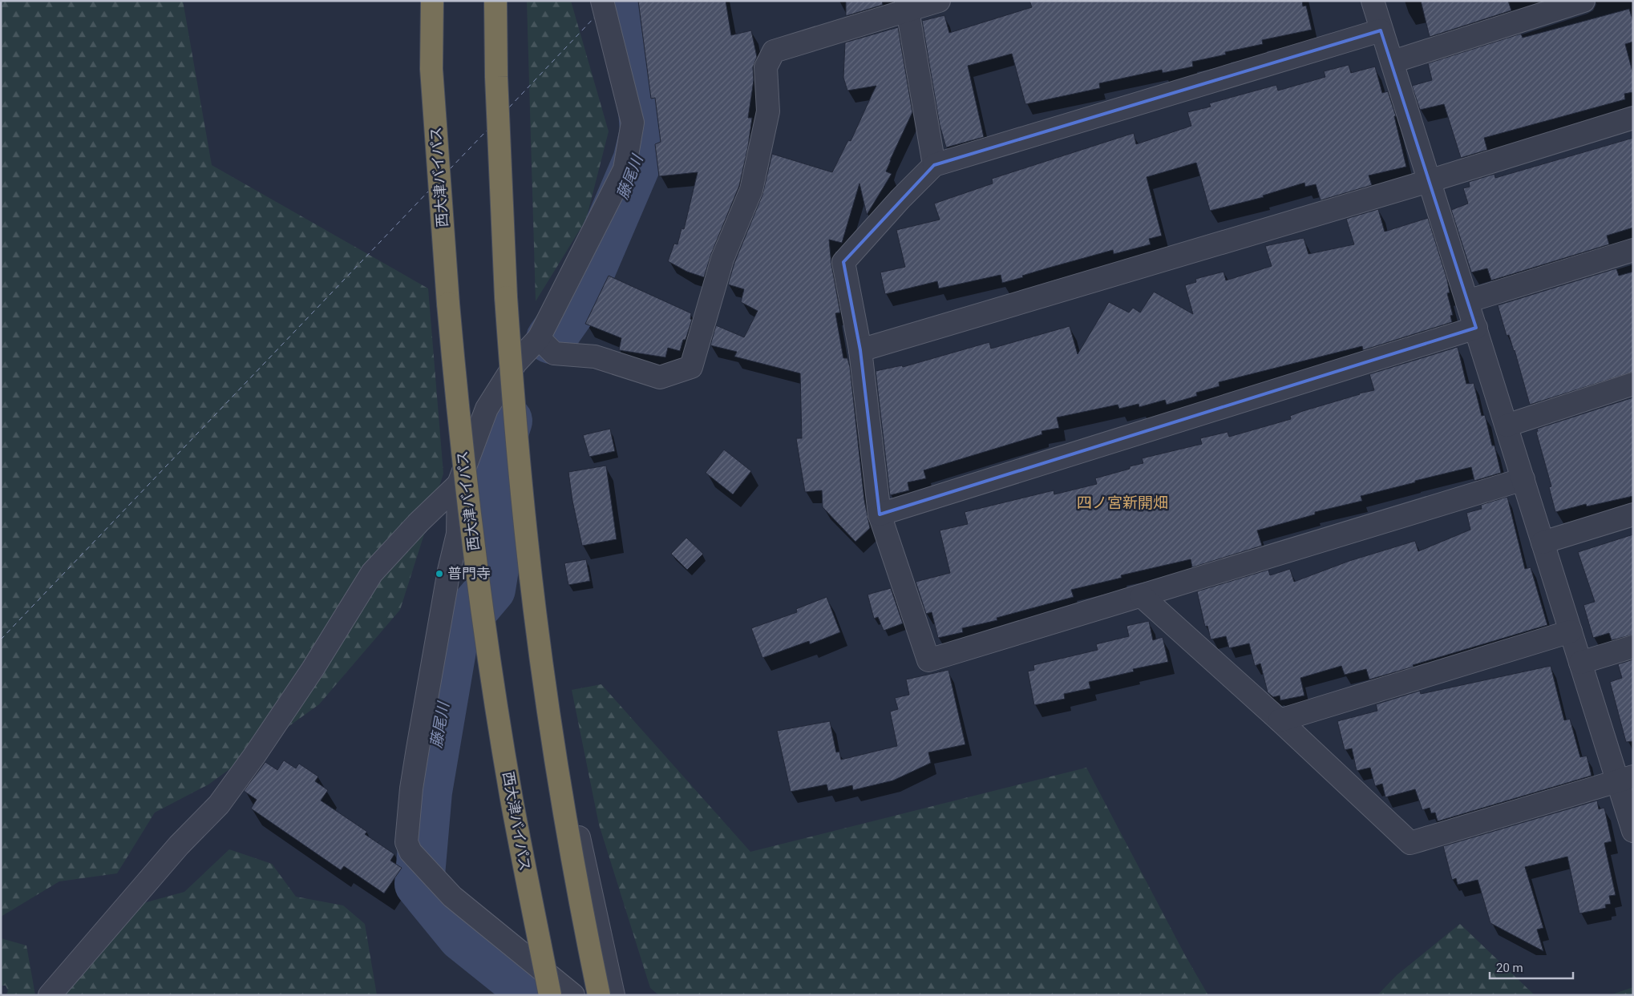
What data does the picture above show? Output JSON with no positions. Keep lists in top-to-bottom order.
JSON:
{
  "streets": {
    "highway": ["西大津バイパス"]
  },
  "districts": ["四ノ宮新開畑"],
  "water": ["藤尾川"],
  "places": ["普門寺"],
  "scale_bar": "20 m"
}
